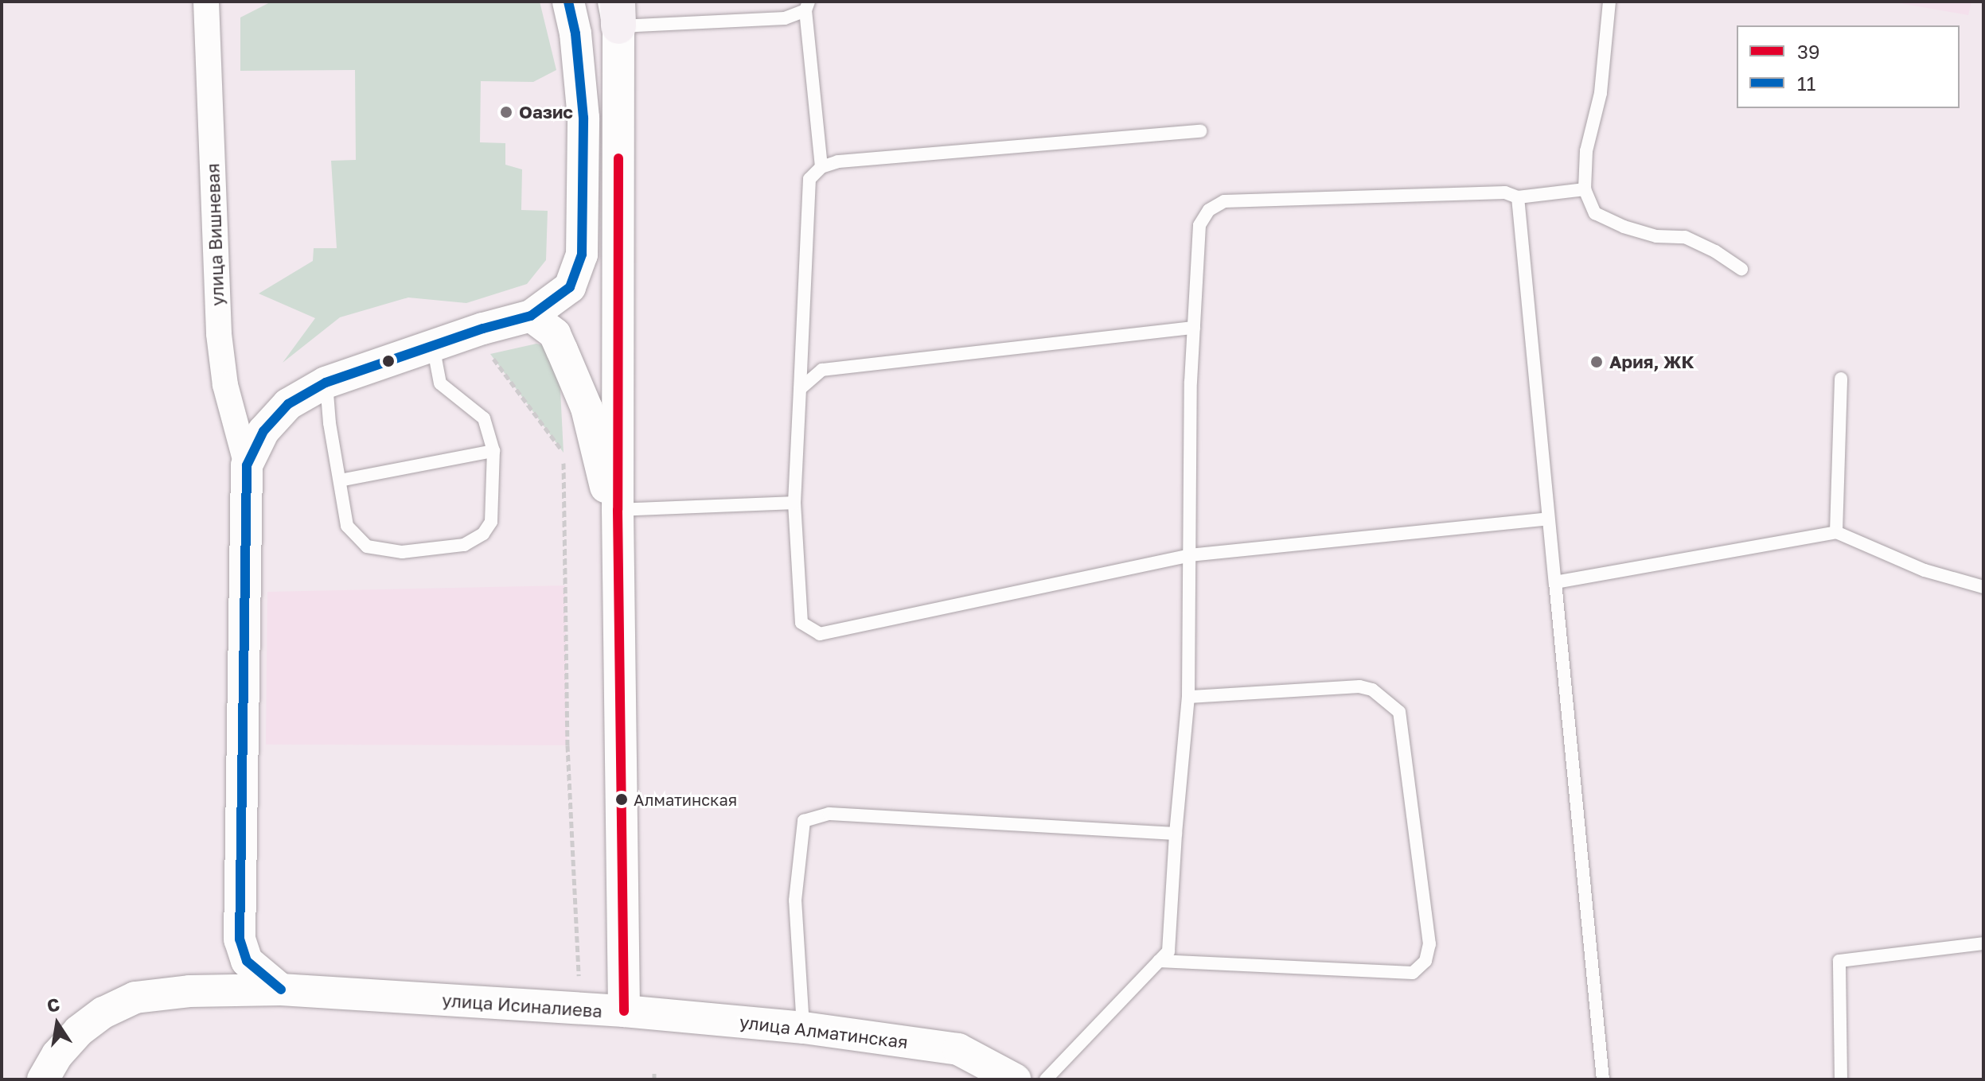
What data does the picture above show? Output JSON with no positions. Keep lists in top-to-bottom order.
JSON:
{
  "streets": {
    "street": ["улица Вишневая", "улица Исиналиева", "улица Алматинская"]
  },
  "crossings": [
    ["улица Исиналиева", "улица Алматинская"]
  ],
  "places": ["Оазис", "Ария, ЖК", "Алматинская"],
  "lines": ["transit line 11", "transit line 39"],
  "legend": ["39", "11"],
  "north": "top"
}
